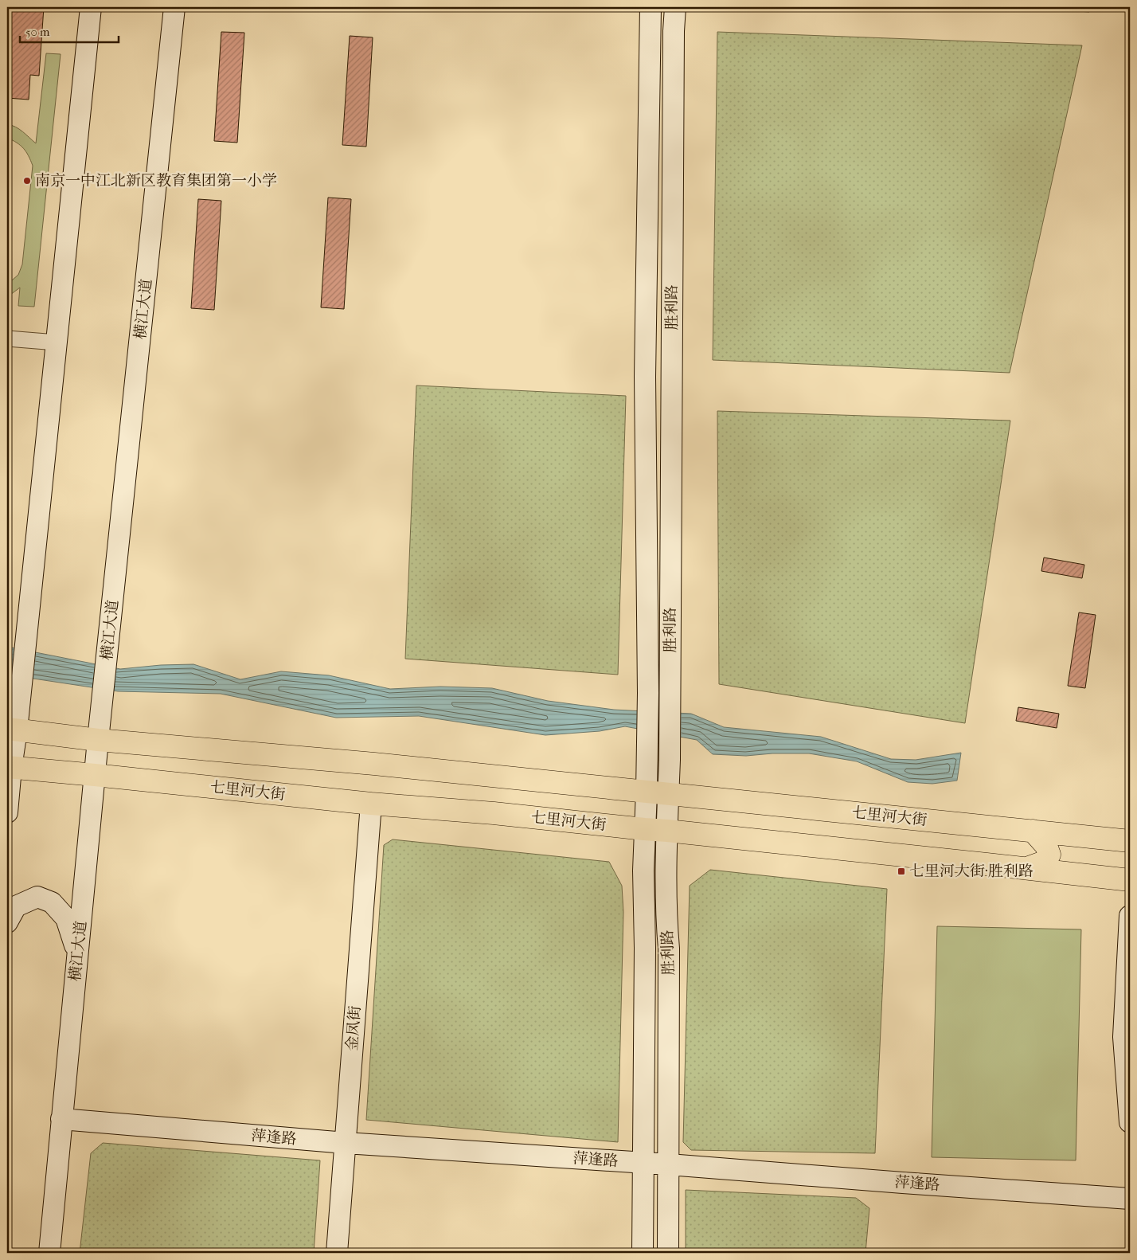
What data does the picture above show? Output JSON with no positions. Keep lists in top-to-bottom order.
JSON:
{
  "streets": {
    "main road": ["七里河大街"],
    "street": [
      "胜利路",
      "横江大道",
      "金凤街",
      "萍逢路"
    ]
  },
  "crossings": [
    ["胜利路", "七里河大街"],
    ["胜利路", "萍逢路"],
    ["横江大道", "七里河大街"],
    ["横江大道", "萍逢路"],
    ["七里河大街", "金凤街"],
    ["金凤街", "萍逢路"]
  ],
  "places": {
    "other": ["南京一中江北新区教育集团第一小学"],
    "transit": ["七里河大街·胜利路"]
  },
  "scale_bar": "50 m"
}
